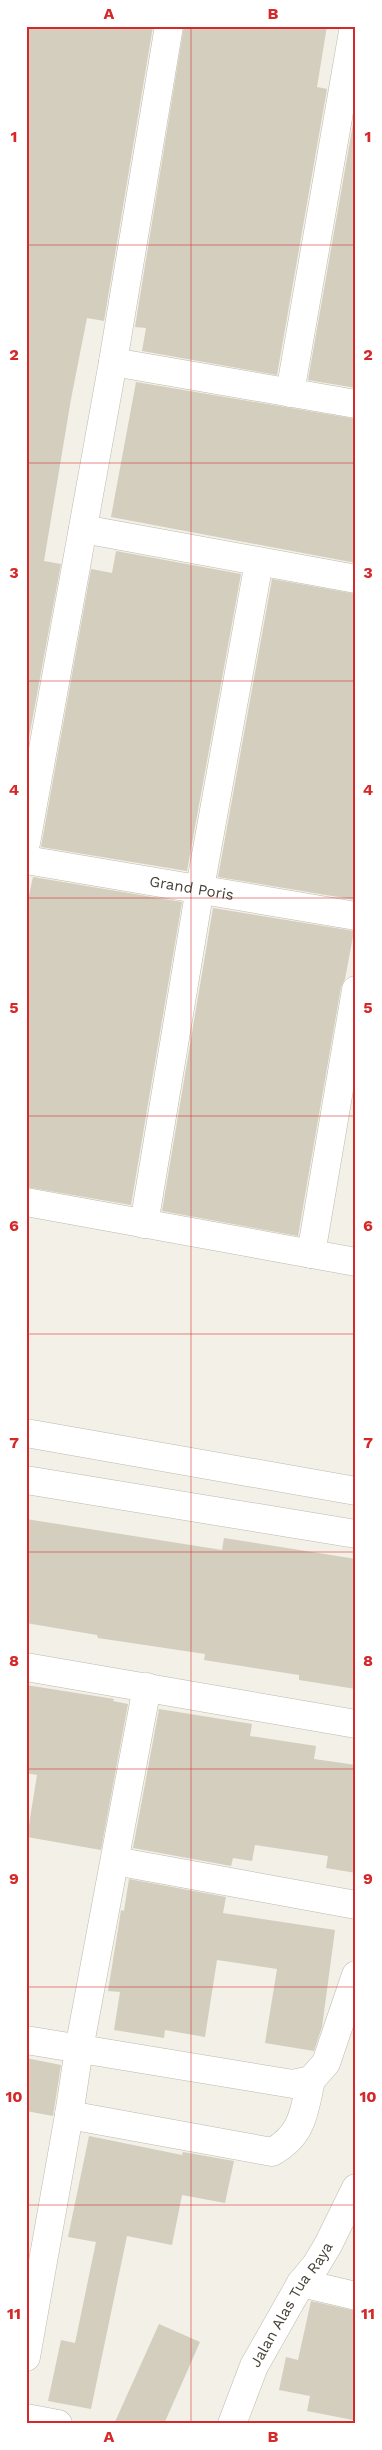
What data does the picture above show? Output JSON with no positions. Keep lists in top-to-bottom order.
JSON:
{
  "streets": {
    "street": ["Grand Poris", "Jalan Alas Tua Raya"]
  },
  "grid": {
    "columns": ["A", "B"],
    "rows": [
      "1",
      "2",
      "3",
      "4",
      "5",
      "6",
      "7",
      "8",
      "9",
      "10",
      "11"
    ]
  }
}
